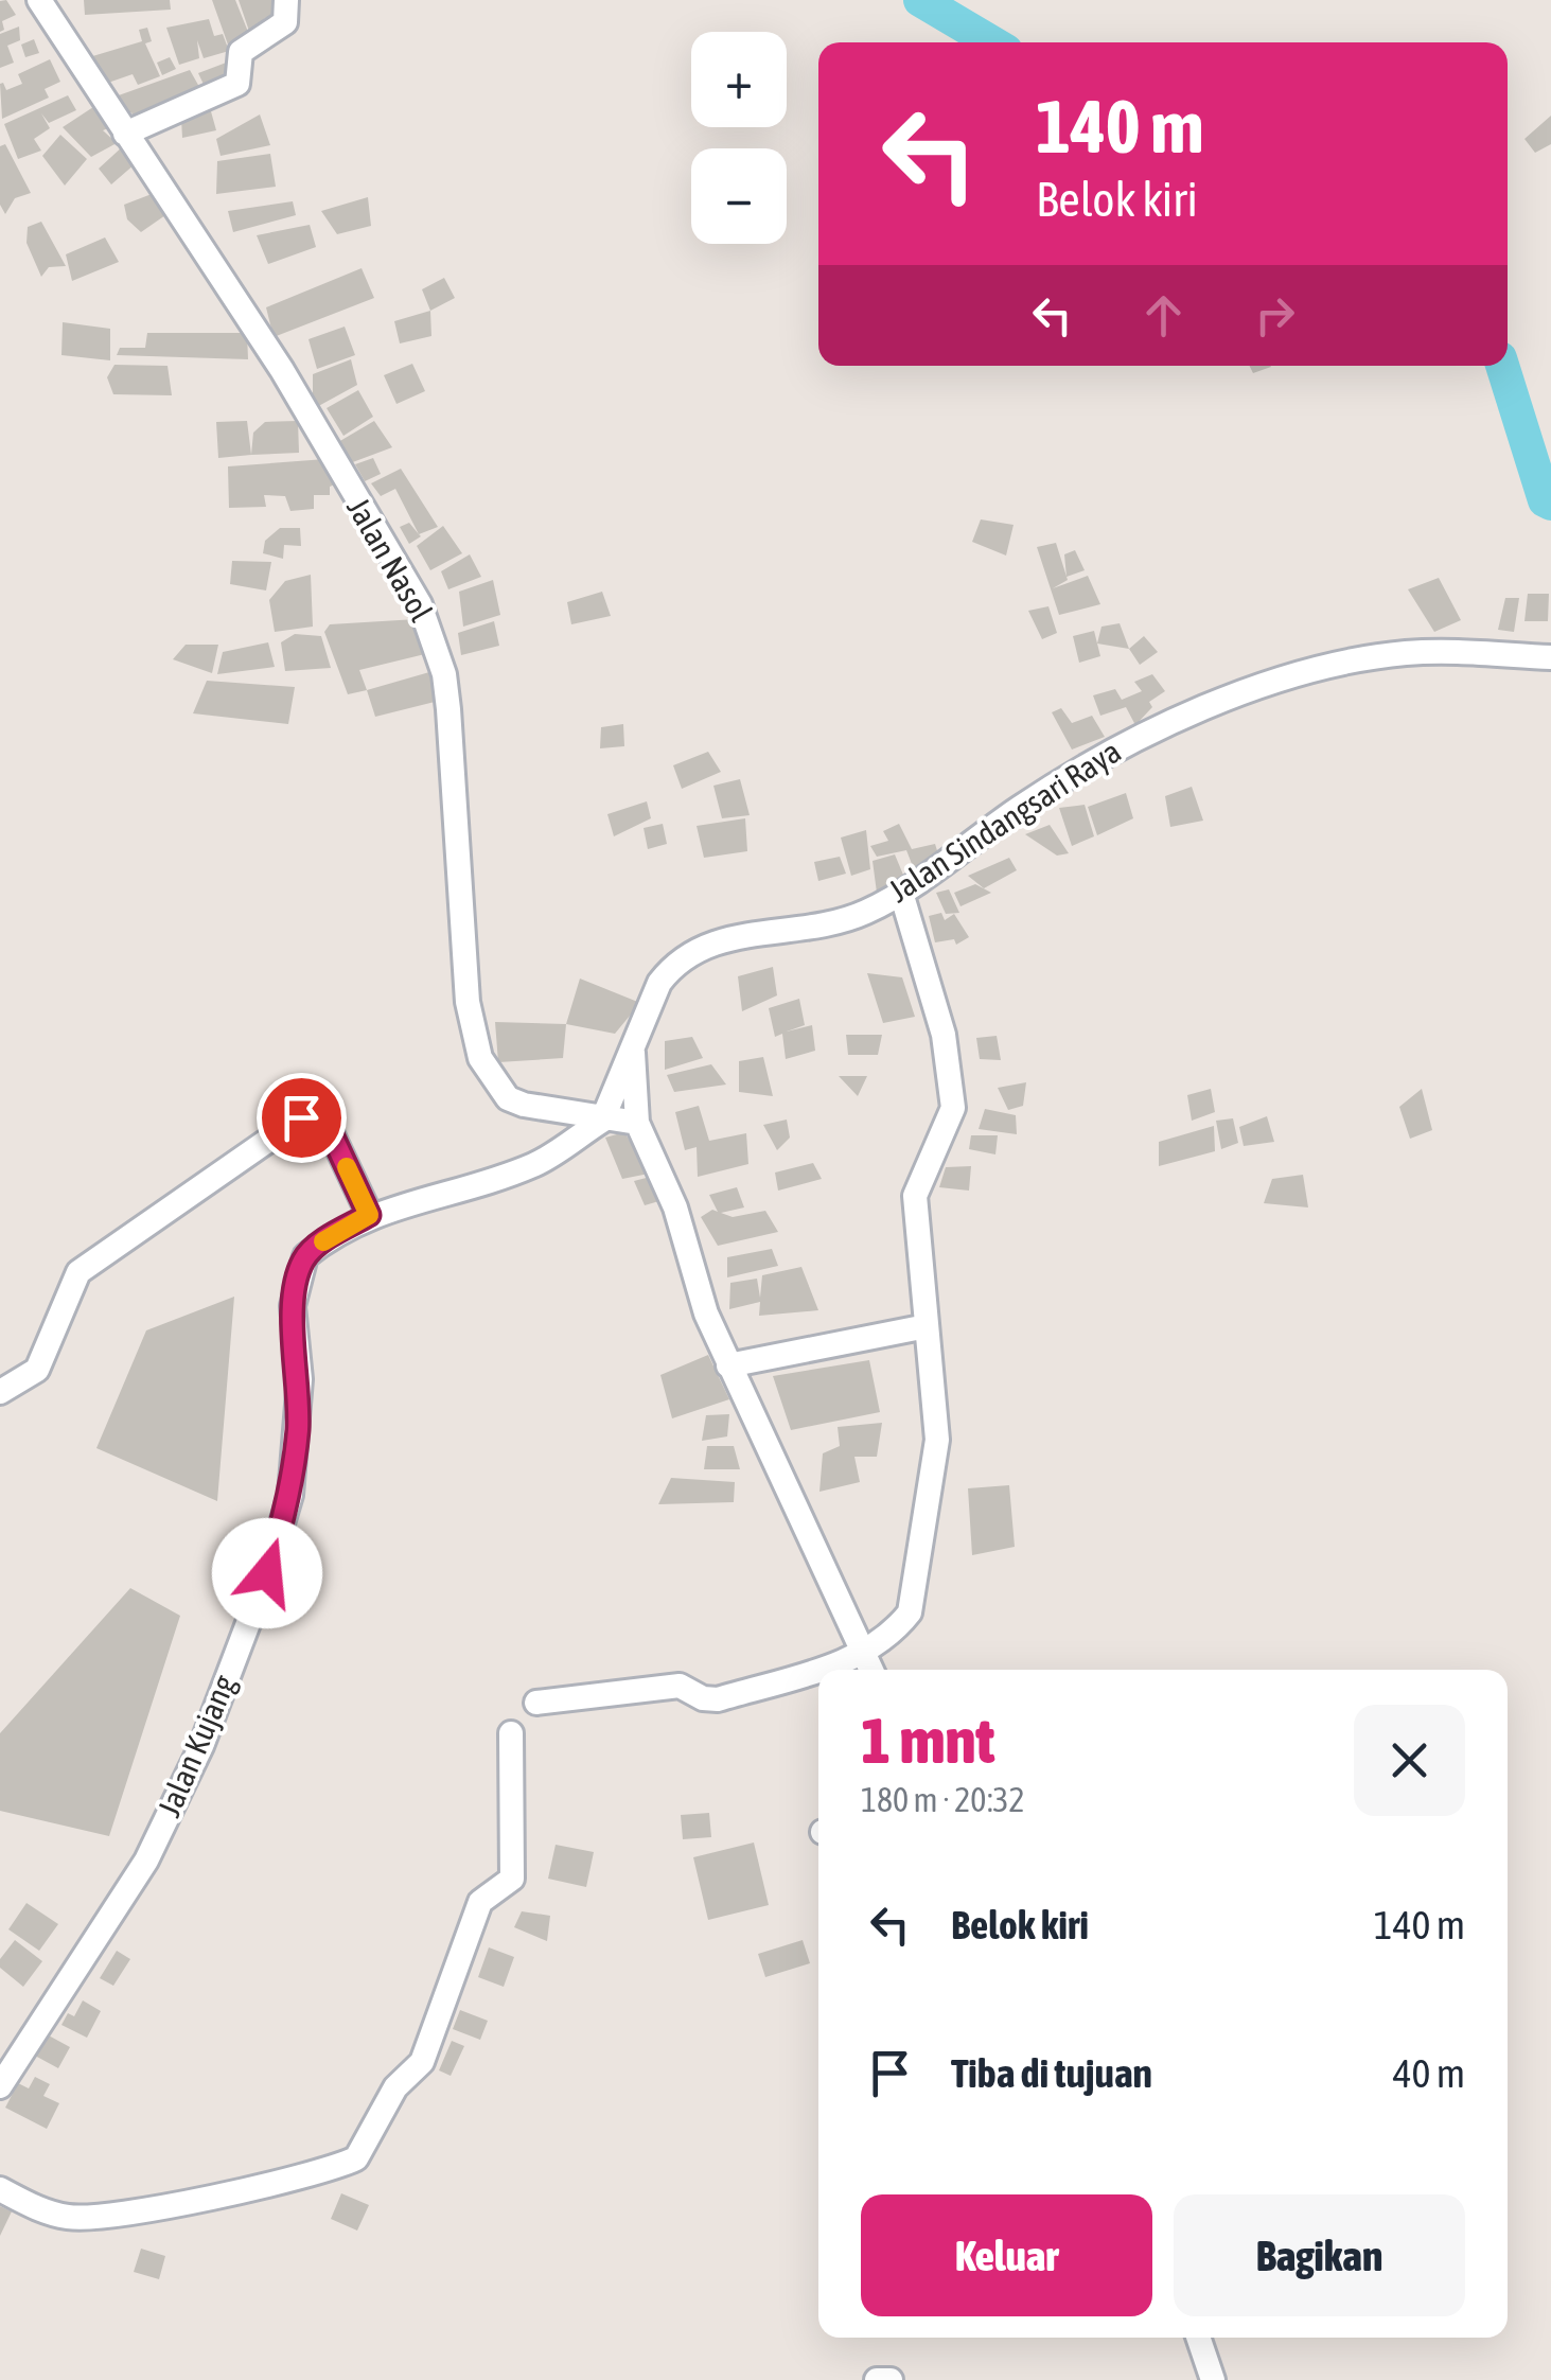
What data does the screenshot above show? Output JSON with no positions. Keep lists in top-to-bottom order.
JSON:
{
  "streets": {
    "street": ["Jalan Nasol", "Jalan Sindangsari Raya", "Jalan Kujang"]
  },
  "crossings": [
    ["Jalan Nasol", "Jalan Sindangsari Raya"],
    ["Jalan Nasol", "Jalan Kujang"],
    ["Jalan Sindangsari Raya", "Jalan Kujang"]
  ],
  "page": {
    "map_buttons": ["+", "−"],
    "turn": ["140 m", "Belok kiri"],
    "heading": ["1 mnt", "180 m · 20:32"],
    "list": [
      {
        "name": "Belok kiri",
        "value": "140 m"
      },
      {
        "name": "Tiba di tujuan",
        "value": "40 m"
      }
    ],
    "buttons": ["Keluar", "Bagikan"]
  }
}
